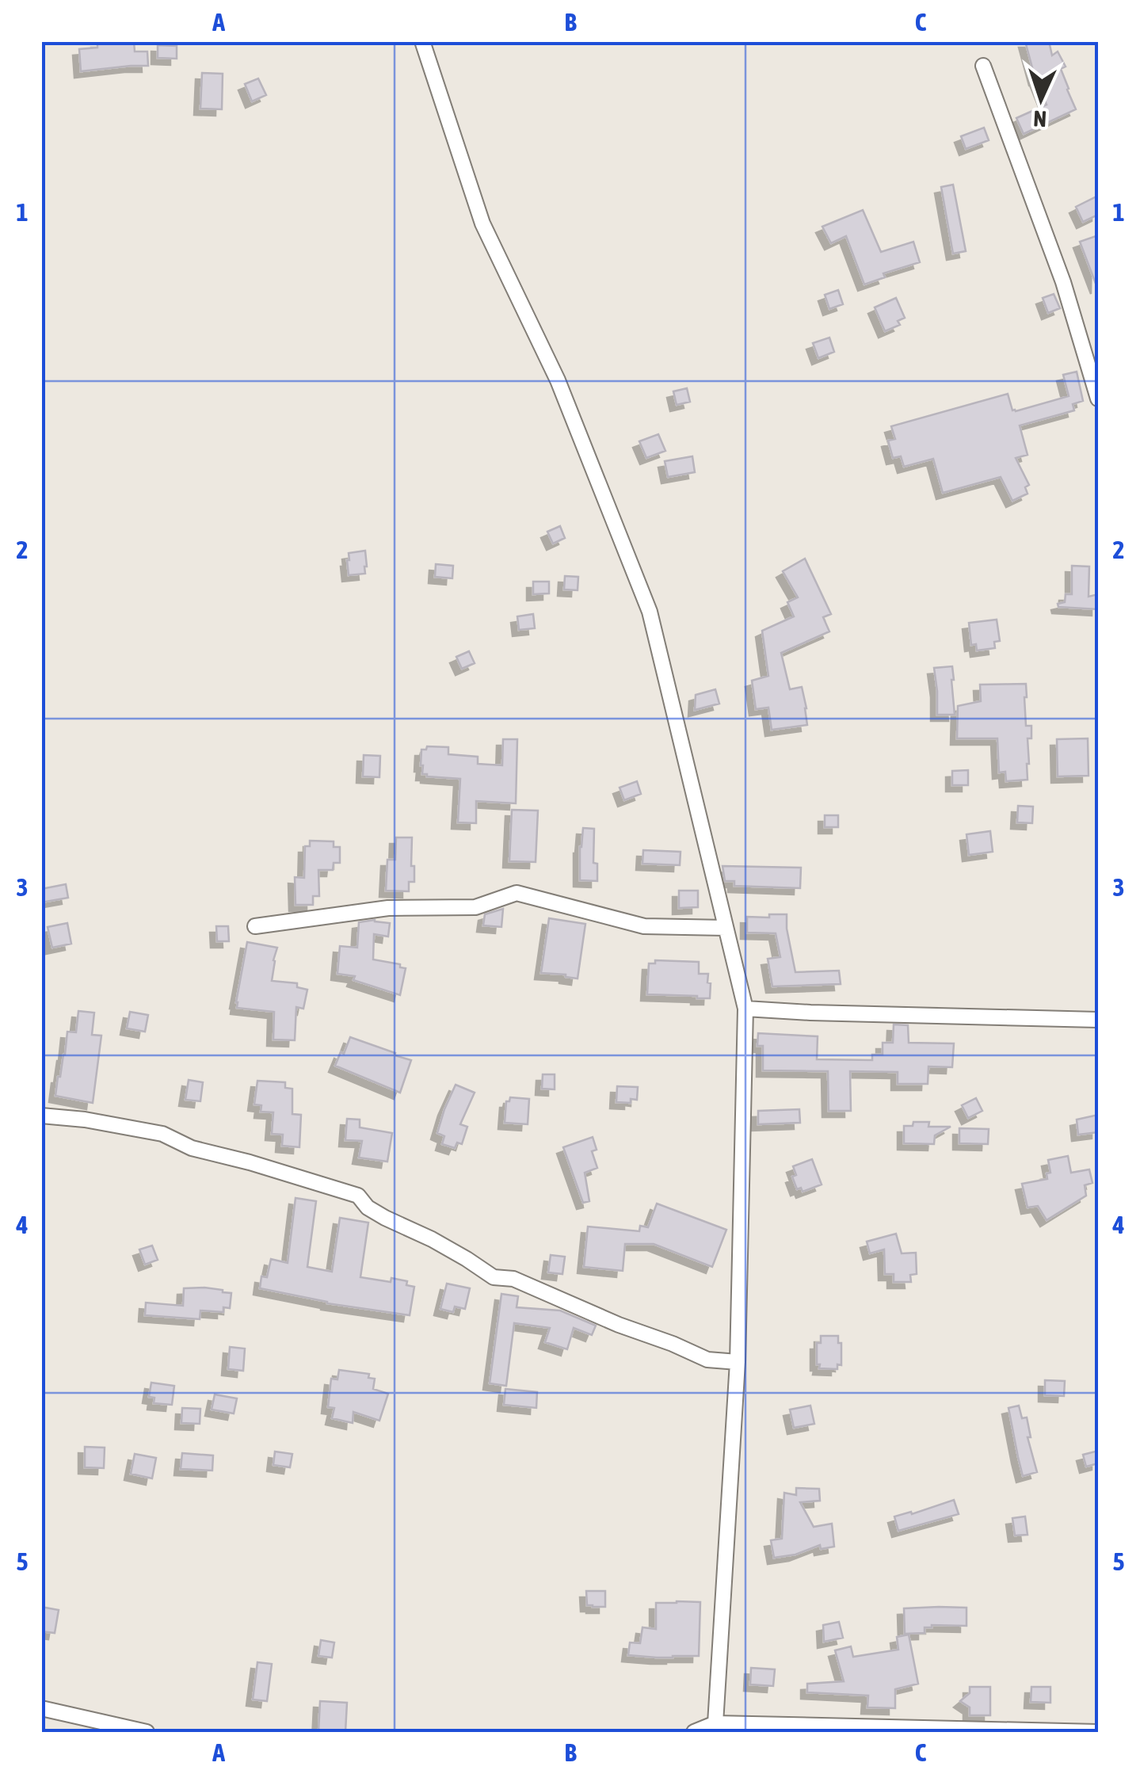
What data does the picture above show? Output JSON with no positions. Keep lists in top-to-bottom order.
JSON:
{
  "north": "bottom",
  "grid": {
    "columns": ["A", "B", "C"],
    "rows": [
      "1",
      "2",
      "3",
      "4",
      "5"
    ]
  }
}
